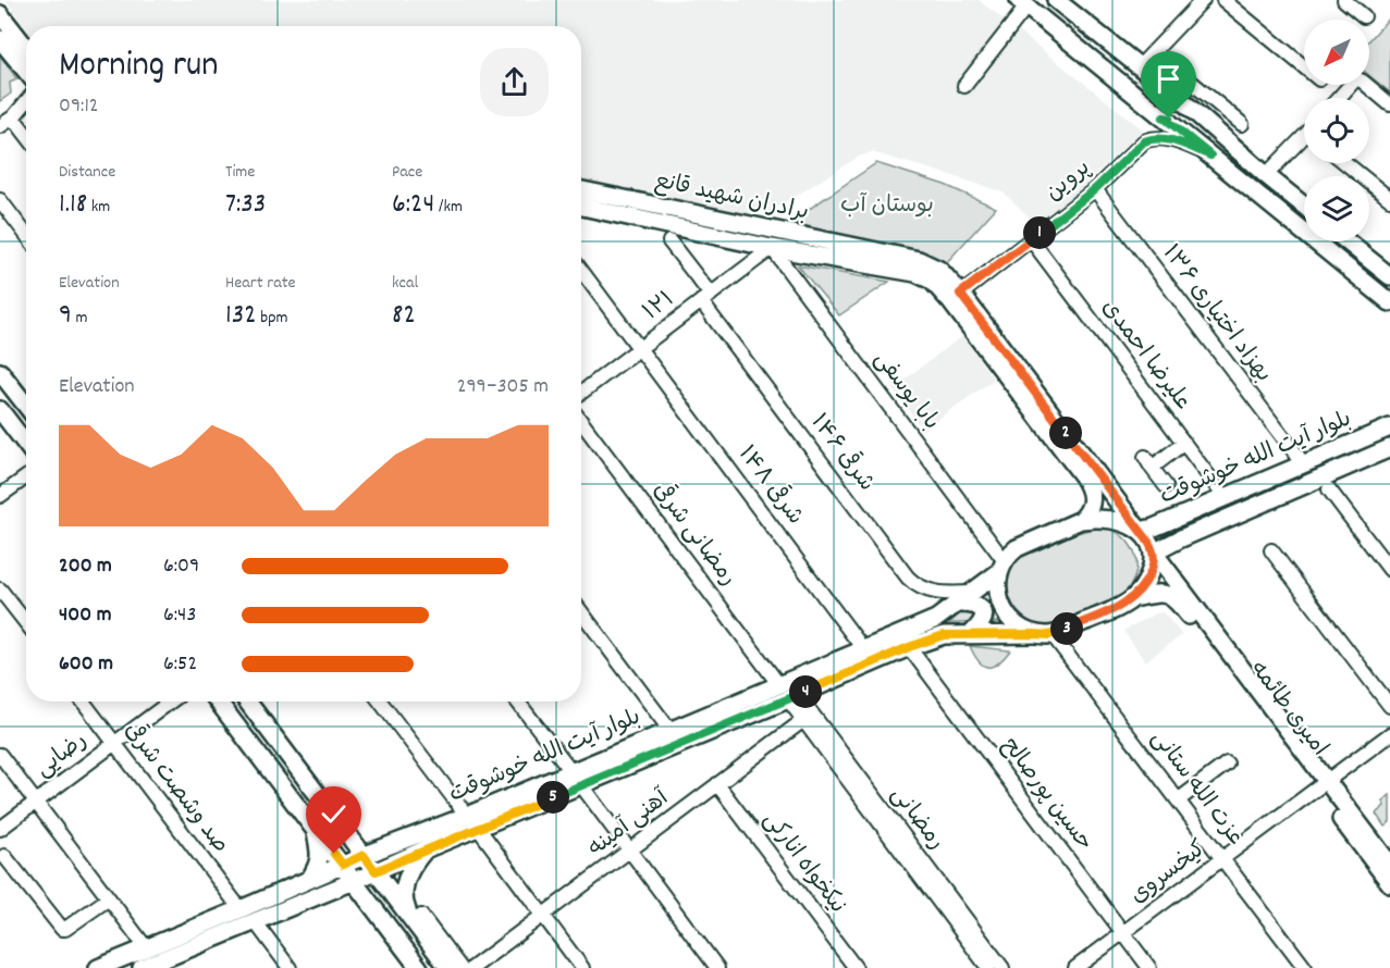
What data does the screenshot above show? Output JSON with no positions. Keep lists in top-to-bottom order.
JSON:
{
  "streets": {
    "main road": ["برادران شهید قانع", "بلوار آیت الله خوشوقت", "امیری طائمه"],
    "street": [
      "پروین",
      "۱۲۱",
      "بهزاد اختیاری ۱۳۶",
      "علیرضا احمدی",
      "بابا یوسفی",
      "۱۴۶ شرقی",
      "۱۴۸ شرقی",
      "رمضانی شرقی",
      "رضایی",
      "صد وشصت شرقی",
      "عزت الله ستانی",
      "حسین پورصالح",
      "رمضانی",
      "آهنی آمینه",
      "نیکخواه انارکی",
      "کیخسروی"
    ]
  },
  "crossings": [
    ["پروین", "برادران شهید قانع"],
    ["پروین", "بهزاد اختیاری ۱۳۶"],
    ["پروین", "علیرضا احمدی"],
    ["برادران شهید قانع", "۱۲۱"],
    ["برادران شهید قانع", "بابا یوسفی"],
    ["برادران شهید قانع", "بلوار آیت الله خوشوقت"],
    ["برادران شهید قانع", "امیری طائمه"],
    ["برادران شهید قانع", "عزت الله ستانی"],
    ["۱۲۱", "بابا یوسفی"],
    ["۱۲۱", "۱۴۶ شرقی"],
    ["۱۲۱", "۱۴۸ شرقی"],
    ["بهزاد اختیاری ۱۳۶", "بلوار آیت الله خوشوقت"],
    ["علیرضا احمدی", "بلوار آیت الله خوشوقت"],
    ["بابا یوسفی", "بلوار آیت الله خوشوقت"],
    ["بابا یوسفی", "امیری طائمه"],
    ["بابا یوسفی", "عزت الله ستانی"],
    ["۱۴۶ شرقی", "بلوار آیت الله خوشوقت"],
    ["بلوار آیت الله خوشوقت", "۱۴۸ شرقی"],
    ["بلوار آیت الله خوشوقت", "رمضانی شرقی"],
    ["بلوار آیت الله خوشوقت", "امیری طائمه"],
    ["بلوار آیت الله خوشوقت", "صد وشصت شرقی"],
    ["بلوار آیت الله خوشوقت", "عزت الله ستانی"],
    ["بلوار آیت الله خوشوقت", "حسین پورصالح"],
    ["بلوار آیت الله خوشوقت", "رمضانی"],
    ["رمضانی شرقی", "رمضانی"],
    ["امیری طائمه", "عزت الله ستانی"],
    ["امیری طائمه", "کیخسروی"],
    ["رضایی", "صد وشصت شرقی"],
    ["عزت الله ستانی", "کیخسروی"],
    ["حسین پورصالح", "کیخسروی"],
    ["رمضانی", "آهنی آمینه"],
    ["آهنی آمینه", "نیکخواه انارکی"]
  ],
  "parks": ["بوستان آب"],
  "north": "bottom left",
  "page": {
    "heading": ["Morning run", "09:12"],
    "stats": [
      ["Distance", "1.18 km"],
      ["Time", "7:33"],
      ["Pace", "6:24 /km"],
      ["Elevation", "9 m"],
      ["Heart rate", "132 bpm"],
      ["kcal", "82"]
    ],
    "pins": [
      "1",
      "2",
      "3",
      "4",
      "5"
    ],
    "chart": ["Elevation", "299–305 m"],
    "list": [
      {
        "name": "200 m",
        "note": "6:09"
      },
      {
        "name": "400 m",
        "note": "6:43"
      },
      {
        "name": "600 m",
        "note": "6:52"
      }
    ]
  }
}
